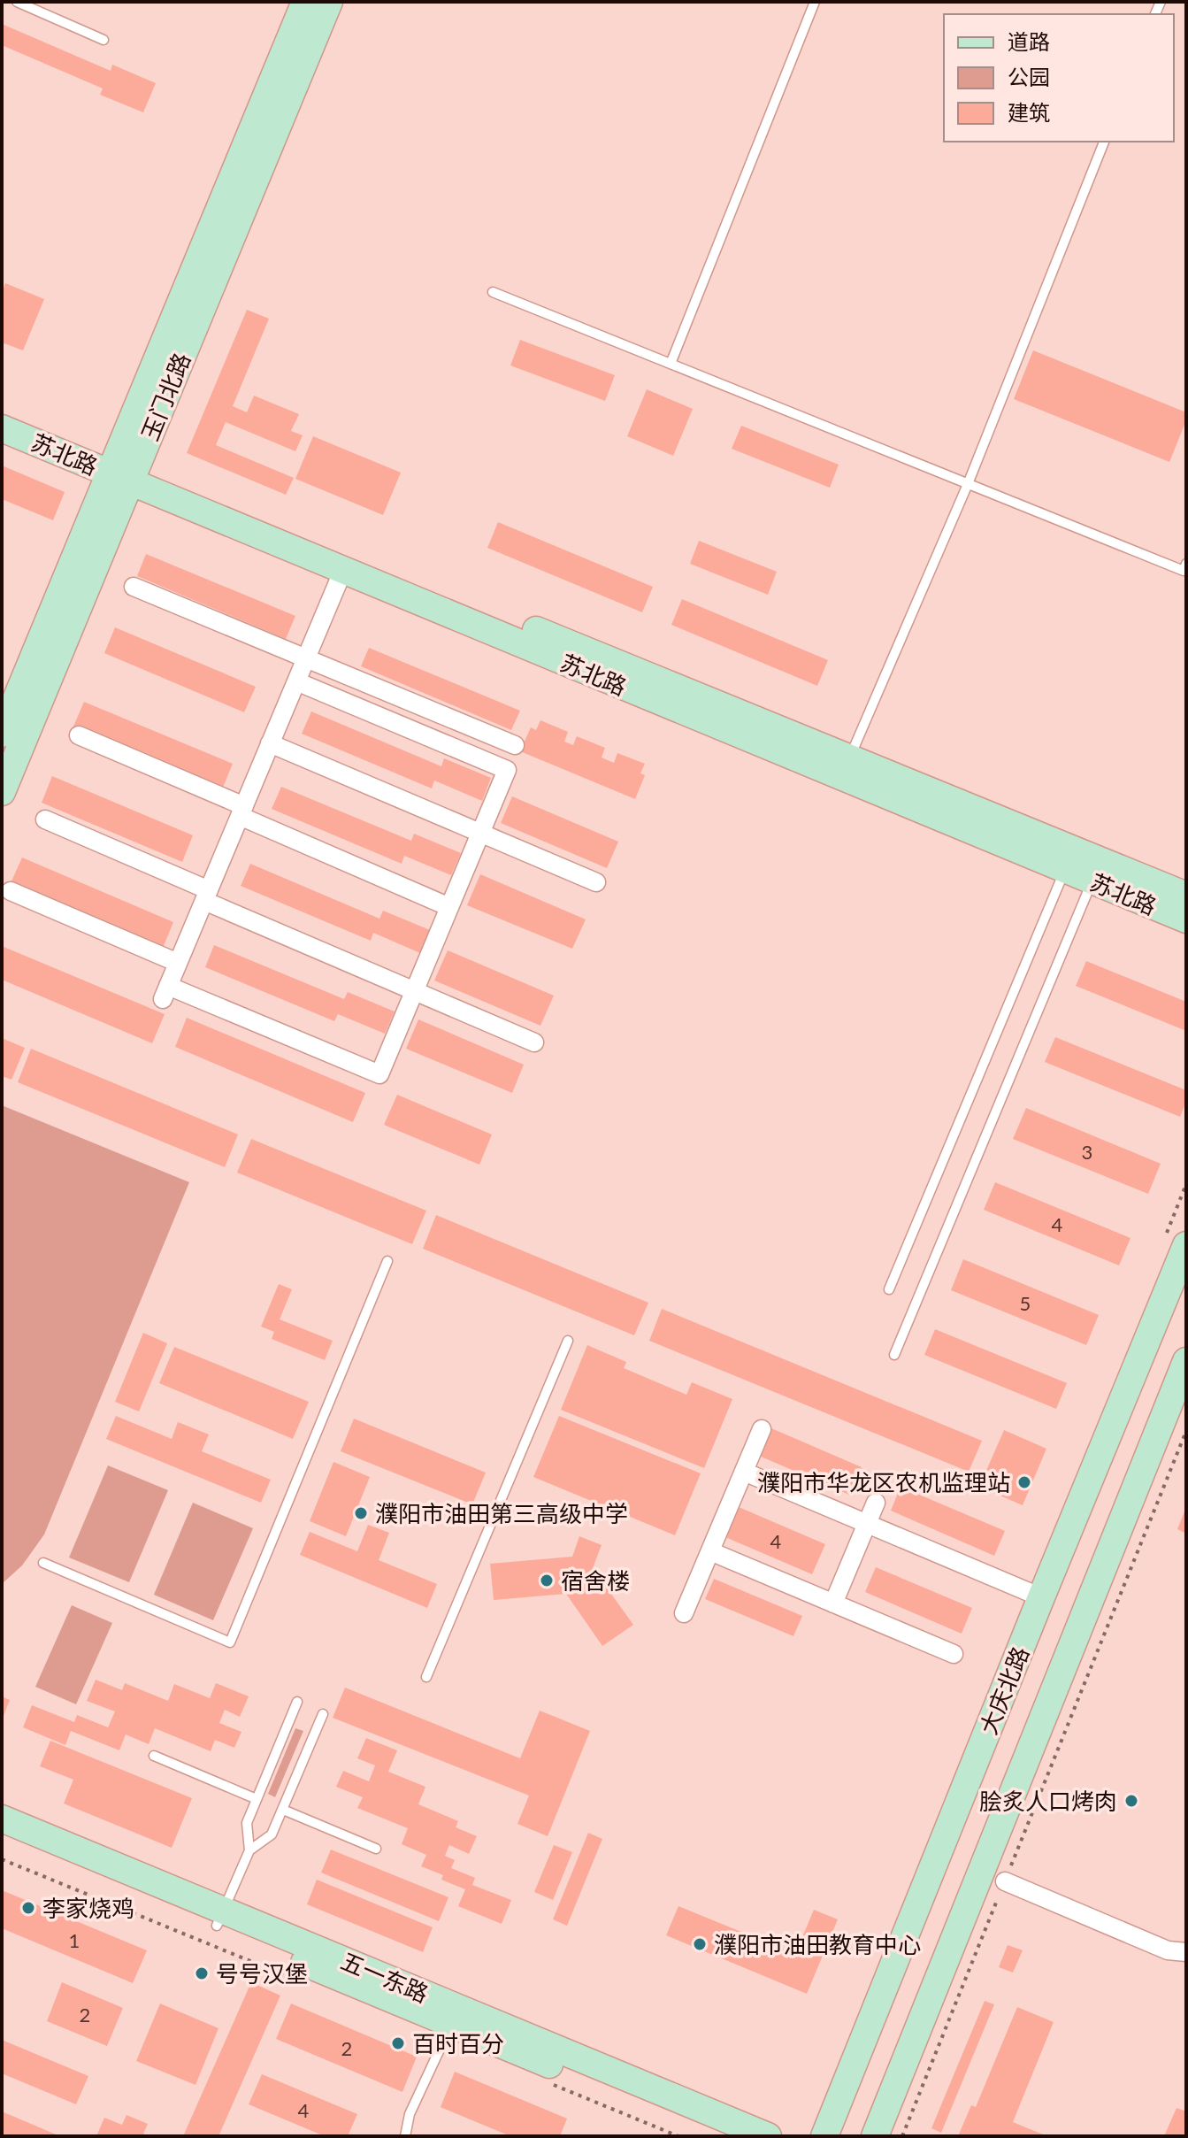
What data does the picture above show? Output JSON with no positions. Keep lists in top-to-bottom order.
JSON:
{
  "streets": {
    "street": [
      "玉门北路",
      "苏北路",
      "大庆北路",
      "五一东路"
    ]
  },
  "crossings": [
    ["玉门北路", "苏北路"]
  ],
  "places": [
    "濮阳市华龙区农机监理站",
    "濮阳市油田第三高级中学",
    "宿舍楼",
    "脍炙人口烤肉",
    "李家烧鸡",
    "濮阳市油田教育中心",
    "号号汉堡",
    "百时百分"
  ],
  "house_numbers": [
    "3",
    "4",
    "5",
    "4",
    "1",
    "2",
    "2",
    "4"
  ],
  "legend": ["道路", "公园", "建筑"]
}
